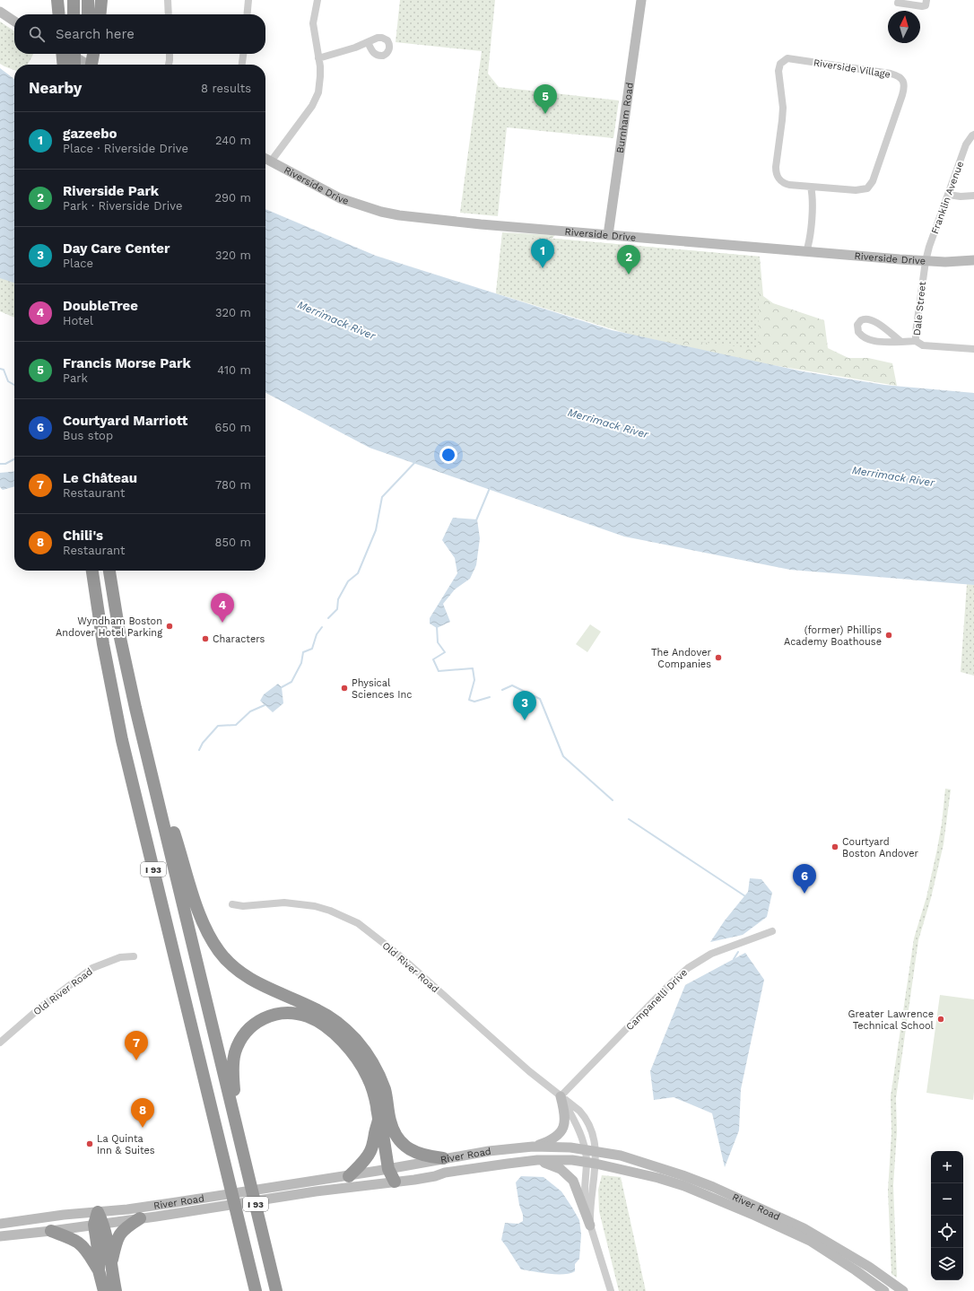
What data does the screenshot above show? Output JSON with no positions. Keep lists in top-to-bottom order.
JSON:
{
  "streets": {
    "highway": ["I 93"],
    "main road": ["Burnham Road", "Riverside Drive", "River Road"],
    "street": [
      "Riverside Village",
      "Franklin Avenue",
      "Dale Street",
      "Old River Road",
      "Campanelli Drive"
    ]
  },
  "crossings": [
    ["Burnham Road", "Riverside Drive"],
    ["Riverside Drive", "Franklin Avenue"],
    ["Riverside Drive", "Dale Street"],
    ["Franklin Avenue", "Dale Street"],
    ["Old River Road", "Campanelli Drive"],
    ["Old River Road", "River Road"]
  ],
  "water": ["Merrimack River"],
  "places": [
    "Wyndham Boston Andover Hotel Parking",
    "(former) Phillips Academy Boathouse",
    "Characters",
    "The Andover Companies",
    "Physical Sciences Inc",
    "Courtyard Boston Andover",
    "Greater Lawrence Technical School",
    "La Quinta Inn & Suites"
  ],
  "north": "top",
  "page": {
    "search": "Search here",
    "heading": ["Nearby", "8 results"],
    "pins": [
      "5",
      "1",
      "2",
      "4",
      "3",
      "6",
      "7",
      "8"
    ],
    "list": [
      {
        "mark": "1",
        "name": "gazeebo",
        "note": "Place · Riverside Drive",
        "value": "240 m"
      },
      {
        "mark": "2",
        "name": "Riverside Park",
        "note": "Park · Riverside Drive",
        "value": "290 m"
      },
      {
        "mark": "3",
        "name": "Day Care Center",
        "note": "Place",
        "value": "320 m"
      },
      {
        "mark": "4",
        "name": "DoubleTree",
        "note": "Hotel",
        "value": "320 m"
      },
      {
        "mark": "5",
        "name": "Francis Morse Park",
        "note": "Park",
        "value": "410 m"
      },
      {
        "mark": "6",
        "name": "Courtyard Marriott",
        "note": "Bus stop",
        "value": "650 m"
      },
      {
        "mark": "7",
        "name": "Le Château",
        "note": "Restaurant",
        "value": "780 m"
      },
      {
        "mark": "8",
        "name": "Chili's",
        "note": "Restaurant",
        "value": "850 m"
      }
    ],
    "map_buttons": ["+", "−"]
  }
}
